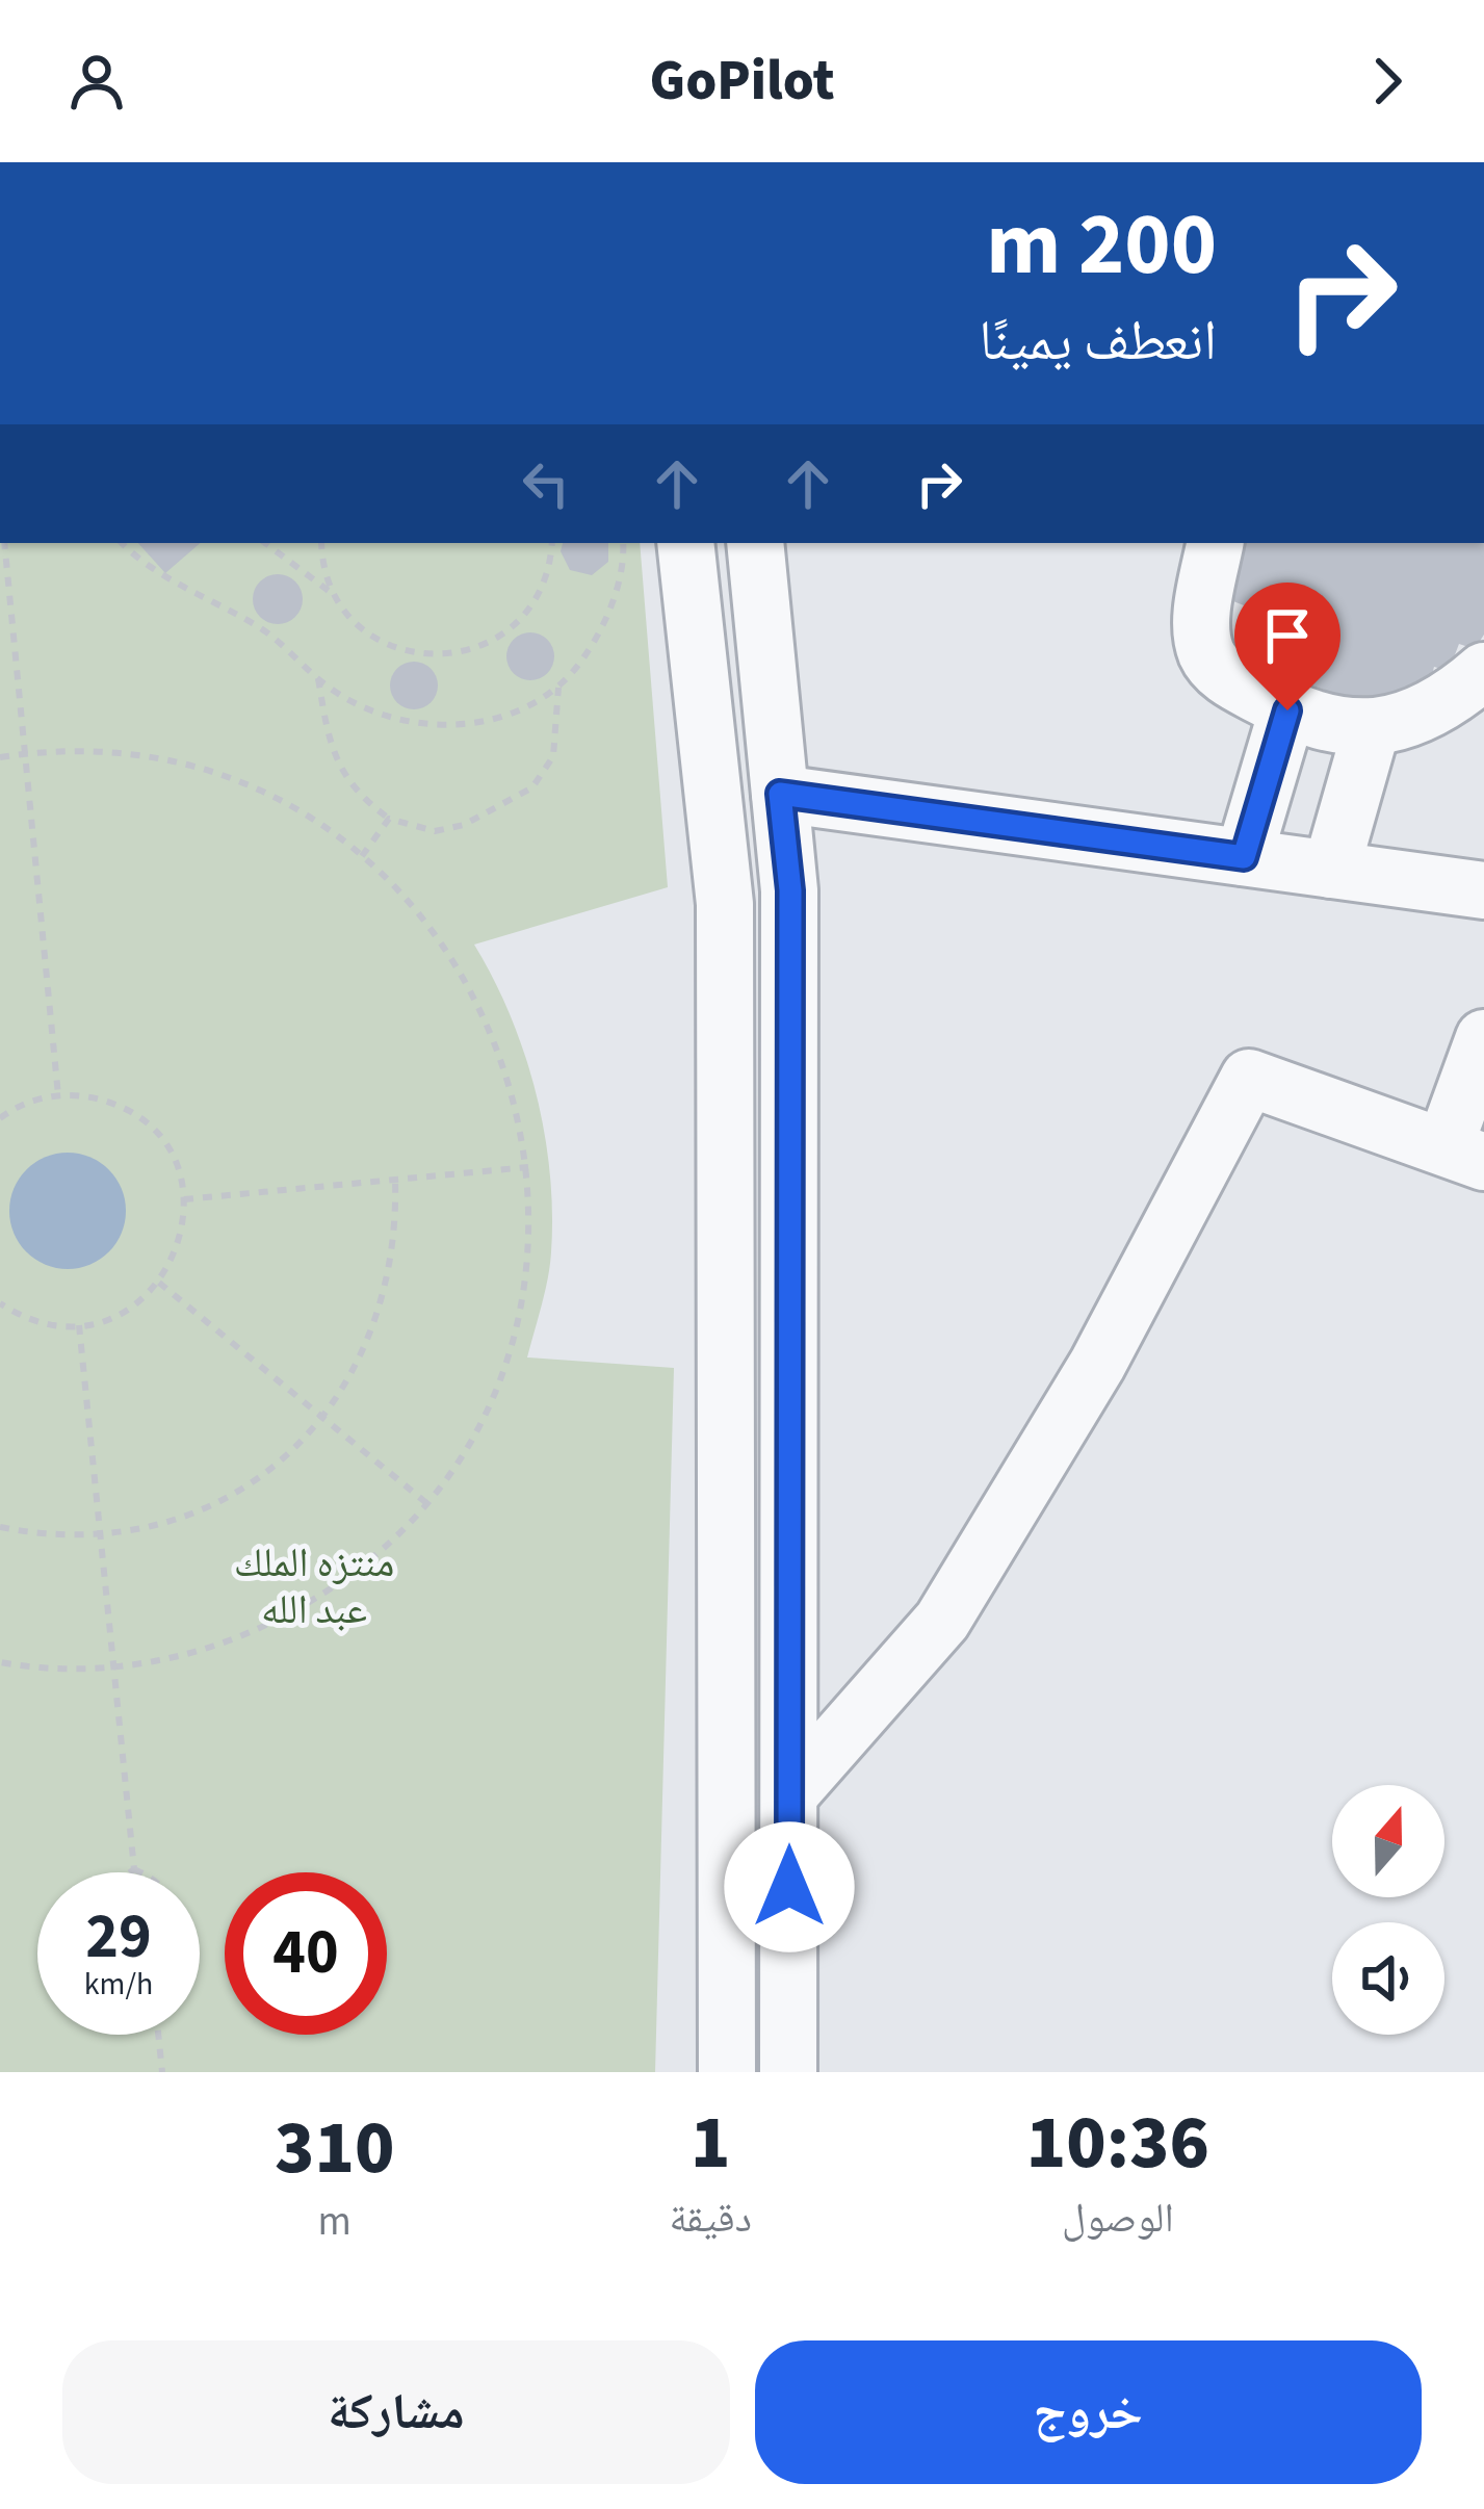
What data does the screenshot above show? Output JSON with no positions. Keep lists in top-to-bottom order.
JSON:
{
  "parks": ["منتزه الملك عبد الله"],
  "north": "top",
  "page": {
    "header": "GoPilot",
    "turn": ["200 m", "انعطف يمينًا"],
    "speed": "29 km/h",
    "limit": "40",
    "eta": [
      "10:36",
      "الوصول",
      "1",
      "دقيقة",
      "310",
      "m"
    ],
    "buttons": ["خروج", "مشاركة"]
  }
}
